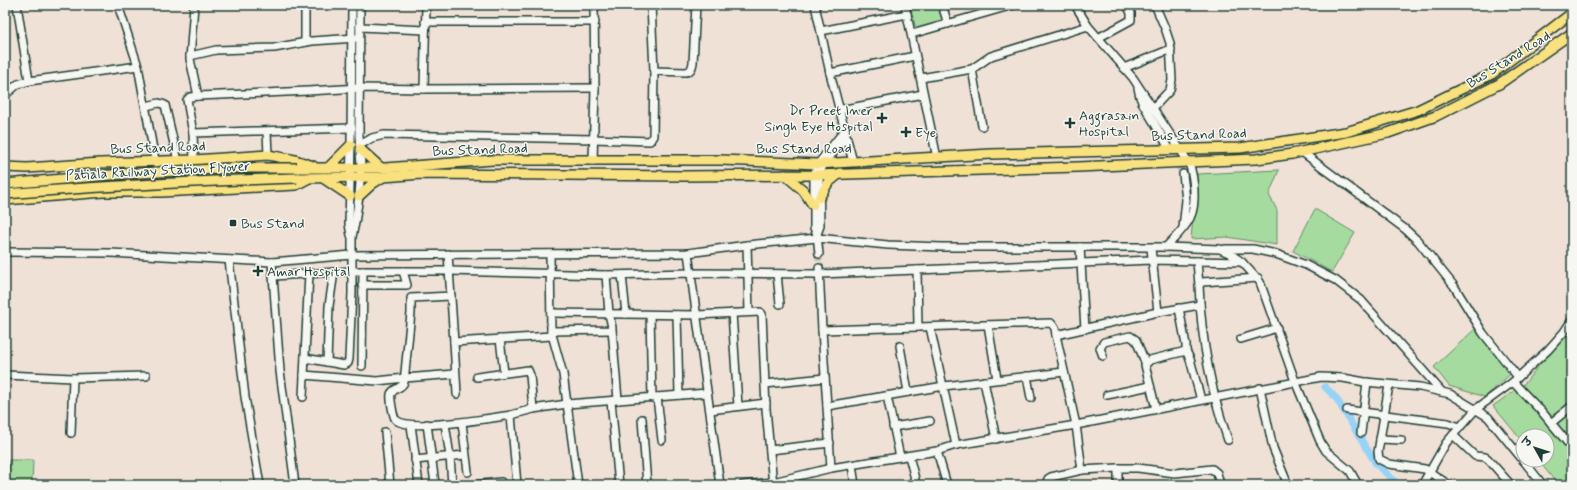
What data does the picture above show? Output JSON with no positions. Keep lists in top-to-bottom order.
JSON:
{
  "streets": {
    "main road": ["Bus Stand Road", "Patiala Railway Station Flyover"]
  },
  "crossings": [
    ["Bus Stand Road", "Patiala Railway Station Flyover"]
  ],
  "places": {
    "health": [
      "Dr Preet Iner Singh Eye Hospital",
      "Aggrasain Hospital",
      "Eye",
      "Amar Hospital"
    ],
    "transit": ["Bus Stand"]
  },
  "north": "top left"
}
